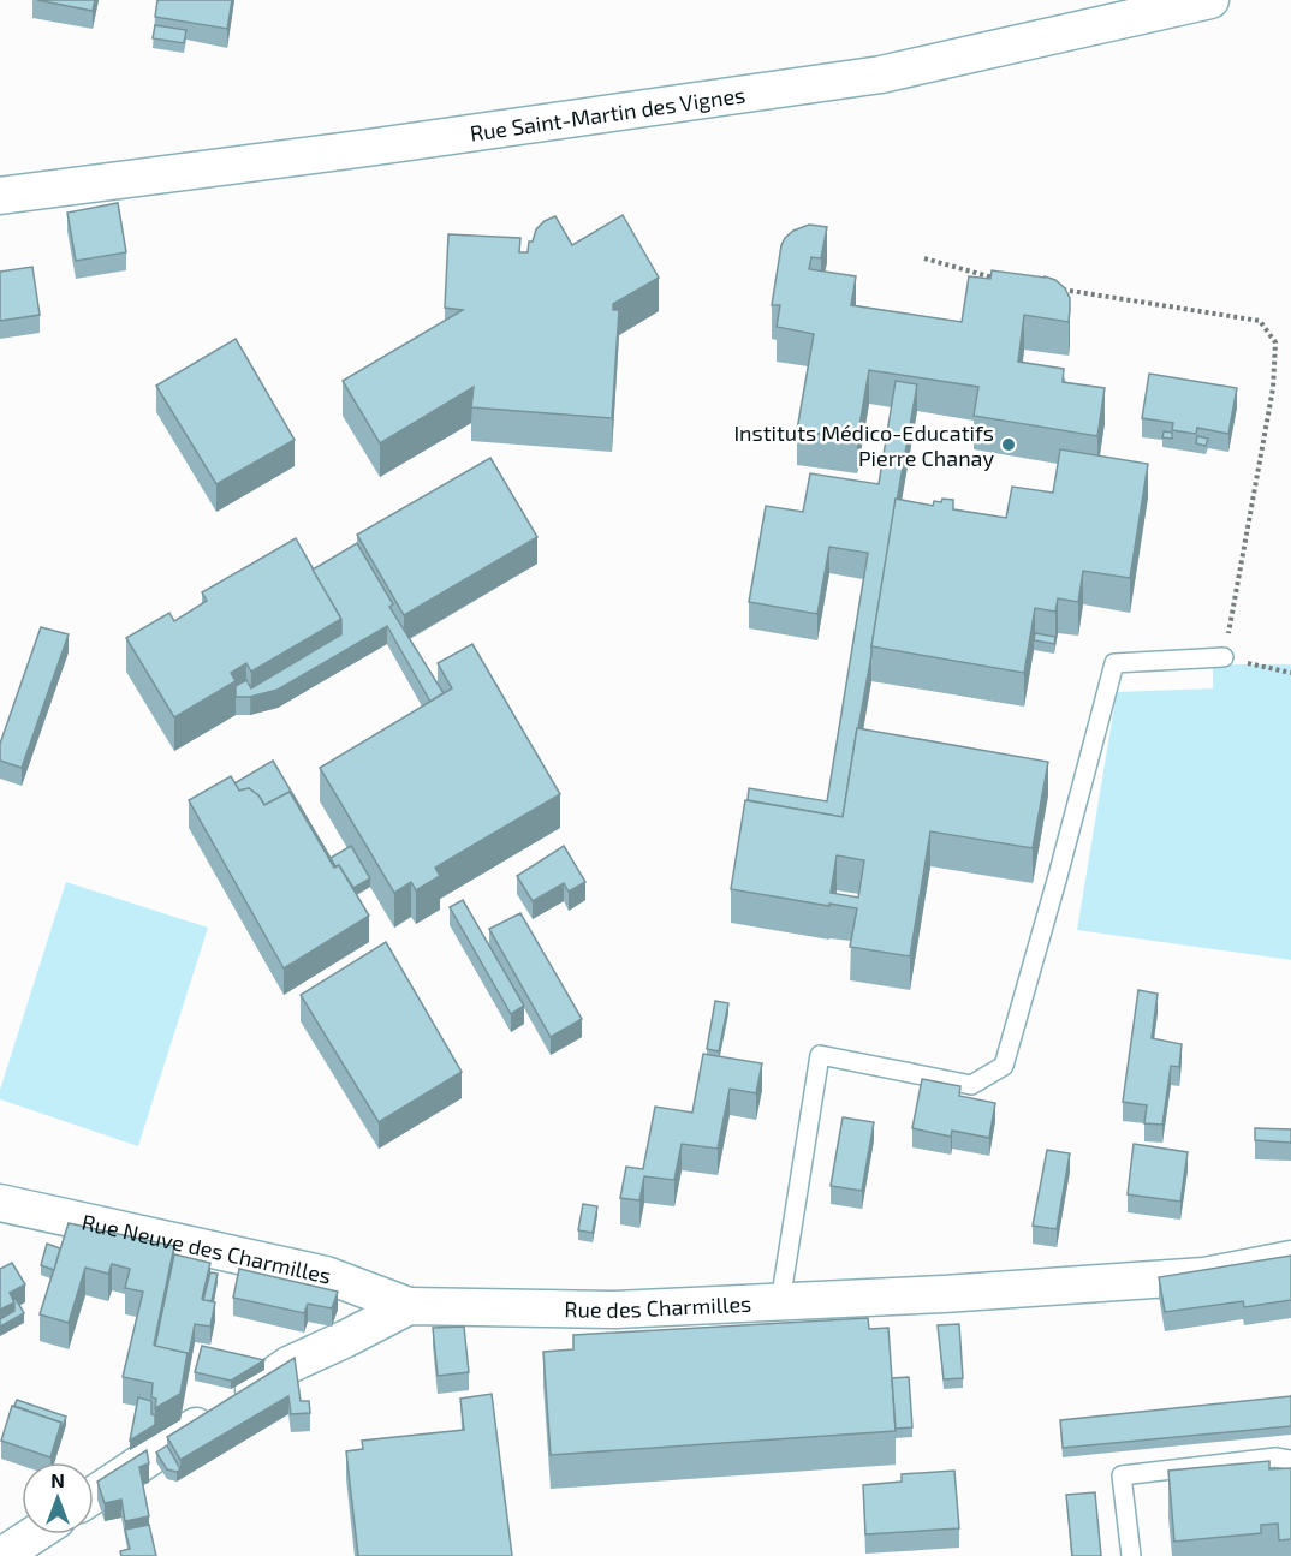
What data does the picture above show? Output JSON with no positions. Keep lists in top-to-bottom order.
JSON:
{
  "streets": {
    "street": ["Rue Saint-Martin des Vignes", "Rue Neuve des Charmilles", "Rue des Charmilles"]
  },
  "crossings": [
    ["Rue Neuve des Charmilles", "Rue des Charmilles"]
  ],
  "places": ["Instituts Médico-Educatifs Pierre Chanay"],
  "north": "top"
}
